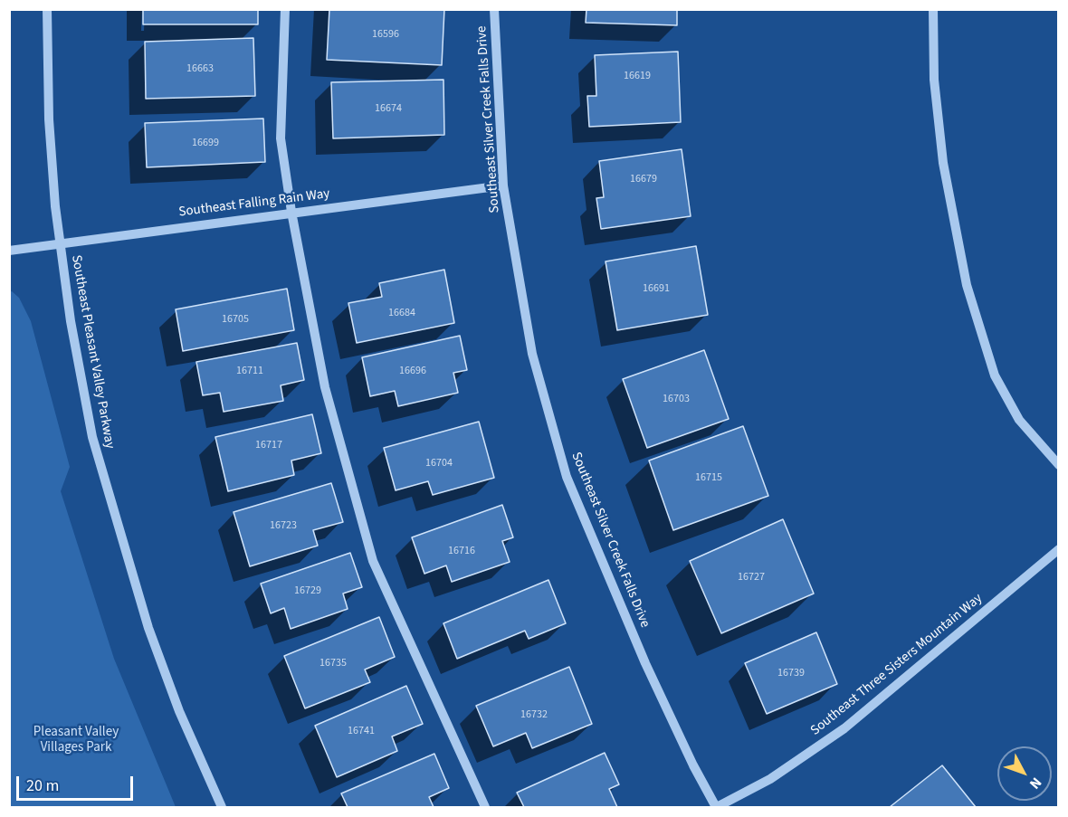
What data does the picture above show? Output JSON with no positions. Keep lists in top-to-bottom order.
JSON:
{
  "streets": {
    "street": [
      "Southeast Silver Creek Falls Drive",
      "Southeast Falling Rain Way",
      "Southeast Pleasant Valley Parkway",
      "Southeast Three Sisters Mountain Way"
    ]
  },
  "crossings": [
    ["Southeast Silver Creek Falls Drive", "Southeast Falling Rain Way"],
    ["Southeast Silver Creek Falls Drive", "Southeast Three Sisters Mountain Way"],
    ["Southeast Falling Rain Way", "Southeast Pleasant Valley Parkway"]
  ],
  "parks": ["Pleasant Valley Villages Park"],
  "house_numbers": [
    "16596",
    "16663",
    "16619",
    "16674",
    "16699",
    "16679",
    "16691",
    "16684",
    "16705",
    "16711",
    "16696",
    "16703",
    "16717",
    "16704",
    "16715",
    "16723",
    "16716",
    "16727",
    "16729",
    "16735",
    "16739",
    "16732",
    "16741"
  ],
  "scale_bar": "20 m",
  "north": "bottom right"
}
